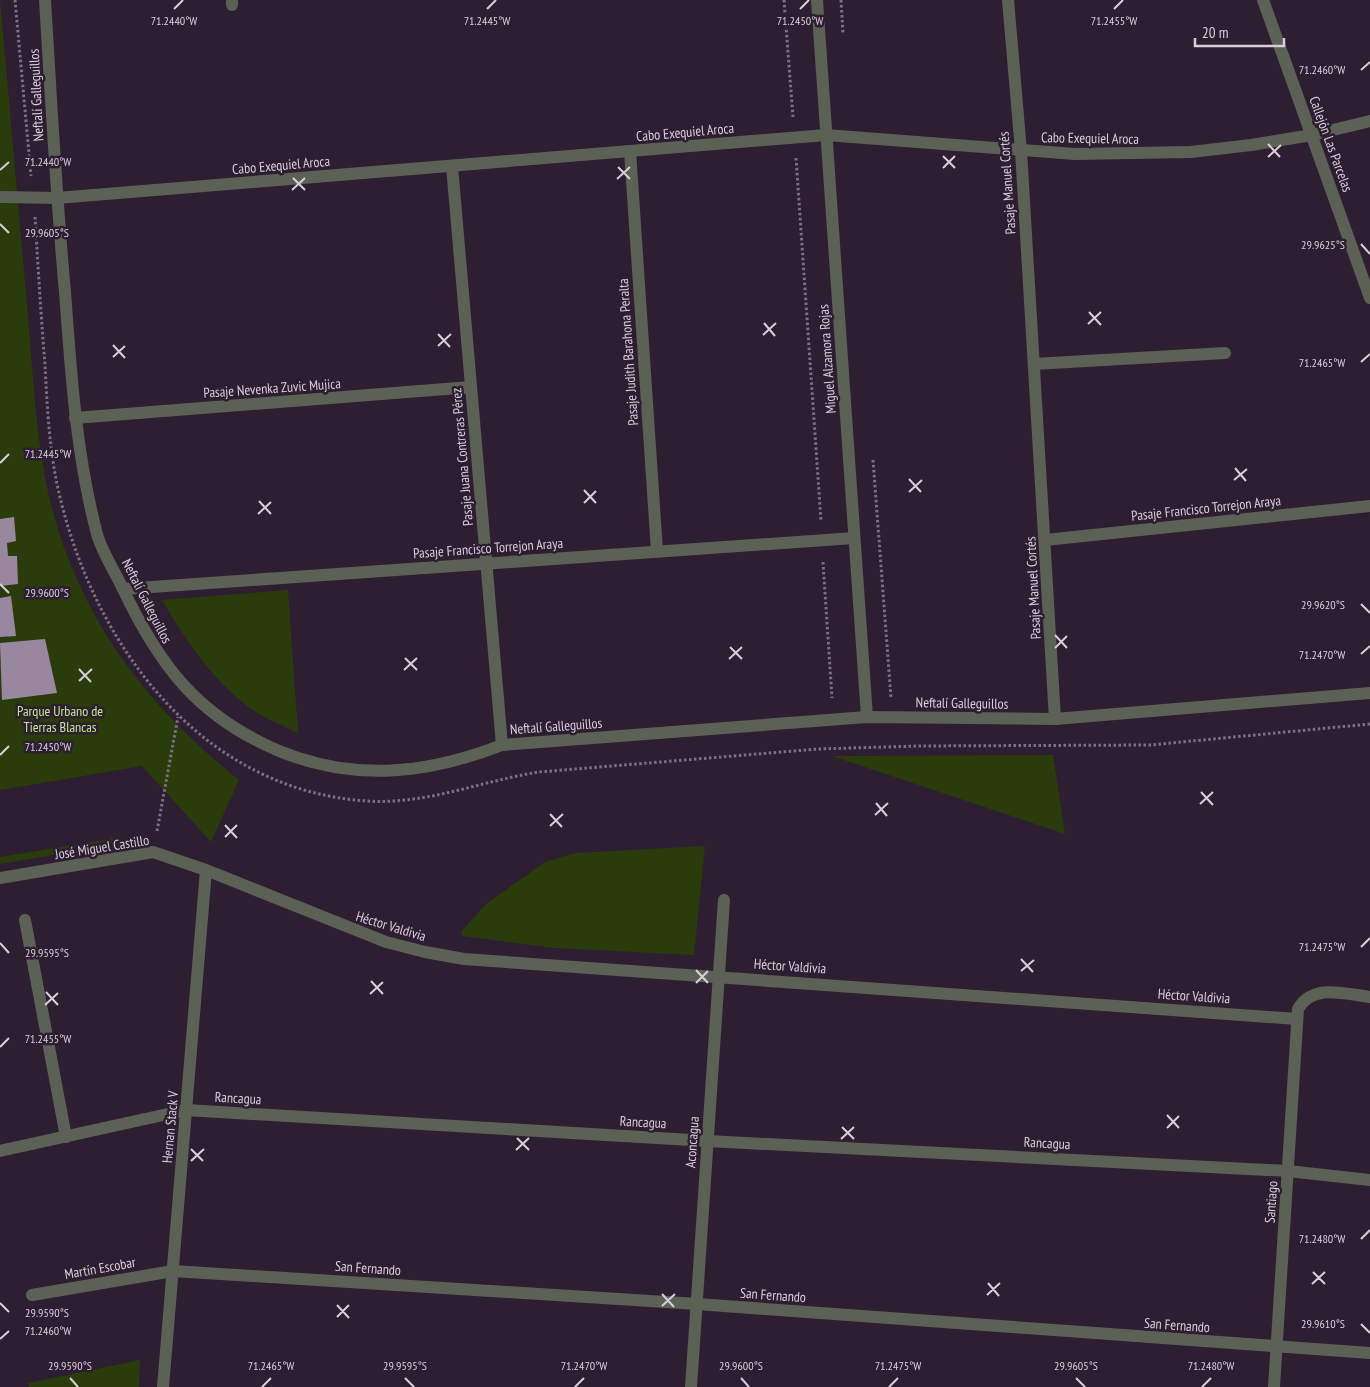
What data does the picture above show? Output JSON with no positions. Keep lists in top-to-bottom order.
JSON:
{
  "streets": {
    "street": [
      "Neftalí Galleguillos",
      "Cabo Exequiel Aroca",
      "Callejón Las Parcelas",
      "Pasaje Manuel Cortés",
      "Pasaje Judith Barahona Peralta",
      "Miguel Alzamora Rojas",
      "Pasaje Nevenka Zuvic Mujica",
      "Pasaje Juana Contreras Pérez",
      "Pasaje Francisco Torrejon Araya",
      "José Miguel Castillo",
      "Héctor Valdivia",
      "Rancagua",
      "Hernan Stack V",
      "Aconcagua",
      "Santiago",
      "Martín Escobar",
      "San Fernando"
    ]
  },
  "crossings": [
    ["Neftalí Galleguillos", "Cabo Exequiel Aroca"],
    ["Neftalí Galleguillos", "Pasaje Manuel Cortés"],
    ["Neftalí Galleguillos", "Miguel Alzamora Rojas"],
    ["Neftalí Galleguillos", "Pasaje Nevenka Zuvic Mujica"],
    ["Neftalí Galleguillos", "Pasaje Juana Contreras Pérez"],
    ["Neftalí Galleguillos", "Pasaje Francisco Torrejon Araya"],
    ["Cabo Exequiel Aroca", "Callejón Las Parcelas"],
    ["Cabo Exequiel Aroca", "Pasaje Manuel Cortés"],
    ["Cabo Exequiel Aroca", "Pasaje Judith Barahona Peralta"],
    ["Cabo Exequiel Aroca", "Miguel Alzamora Rojas"],
    ["Cabo Exequiel Aroca", "Pasaje Juana Contreras Pérez"],
    ["Pasaje Manuel Cortés", "Pasaje Francisco Torrejon Araya"],
    ["Pasaje Judith Barahona Peralta", "Pasaje Francisco Torrejon Araya"],
    ["Miguel Alzamora Rojas", "Pasaje Francisco Torrejon Araya"],
    ["Pasaje Nevenka Zuvic Mujica", "Pasaje Juana Contreras Pérez"],
    ["Pasaje Juana Contreras Pérez", "Pasaje Francisco Torrejon Araya"],
    ["José Miguel Castillo", "Héctor Valdivia"],
    ["José Miguel Castillo", "Hernan Stack V"],
    ["Héctor Valdivia", "Hernan Stack V"],
    ["Héctor Valdivia", "Aconcagua"],
    ["Héctor Valdivia", "Santiago"],
    ["Rancagua", "Hernan Stack V"],
    ["Rancagua", "Aconcagua"],
    ["Rancagua", "Santiago"],
    ["Hernan Stack V", "Martín Escobar"],
    ["Hernan Stack V", "San Fernando"],
    ["Aconcagua", "San Fernando"],
    ["Santiago", "San Fernando"],
    ["Martín Escobar", "San Fernando"]
  ],
  "parks": ["Parque Urbano de Tierras Blancas"],
  "scale_bar": "20 m",
  "coordinates": [
    "71.2440°W",
    "71.2445°W",
    "71.2450°W",
    "71.2455°W",
    "71.2460°W",
    "29.9605°S",
    "29.9625°S",
    "71.2465°W",
    "29.9600°S",
    "29.9620°S",
    "71.2470°W",
    "71.2475°W",
    "29.9595°S",
    "71.2480°W",
    "29.9590°S",
    "29.9610°S"
  ]
}
